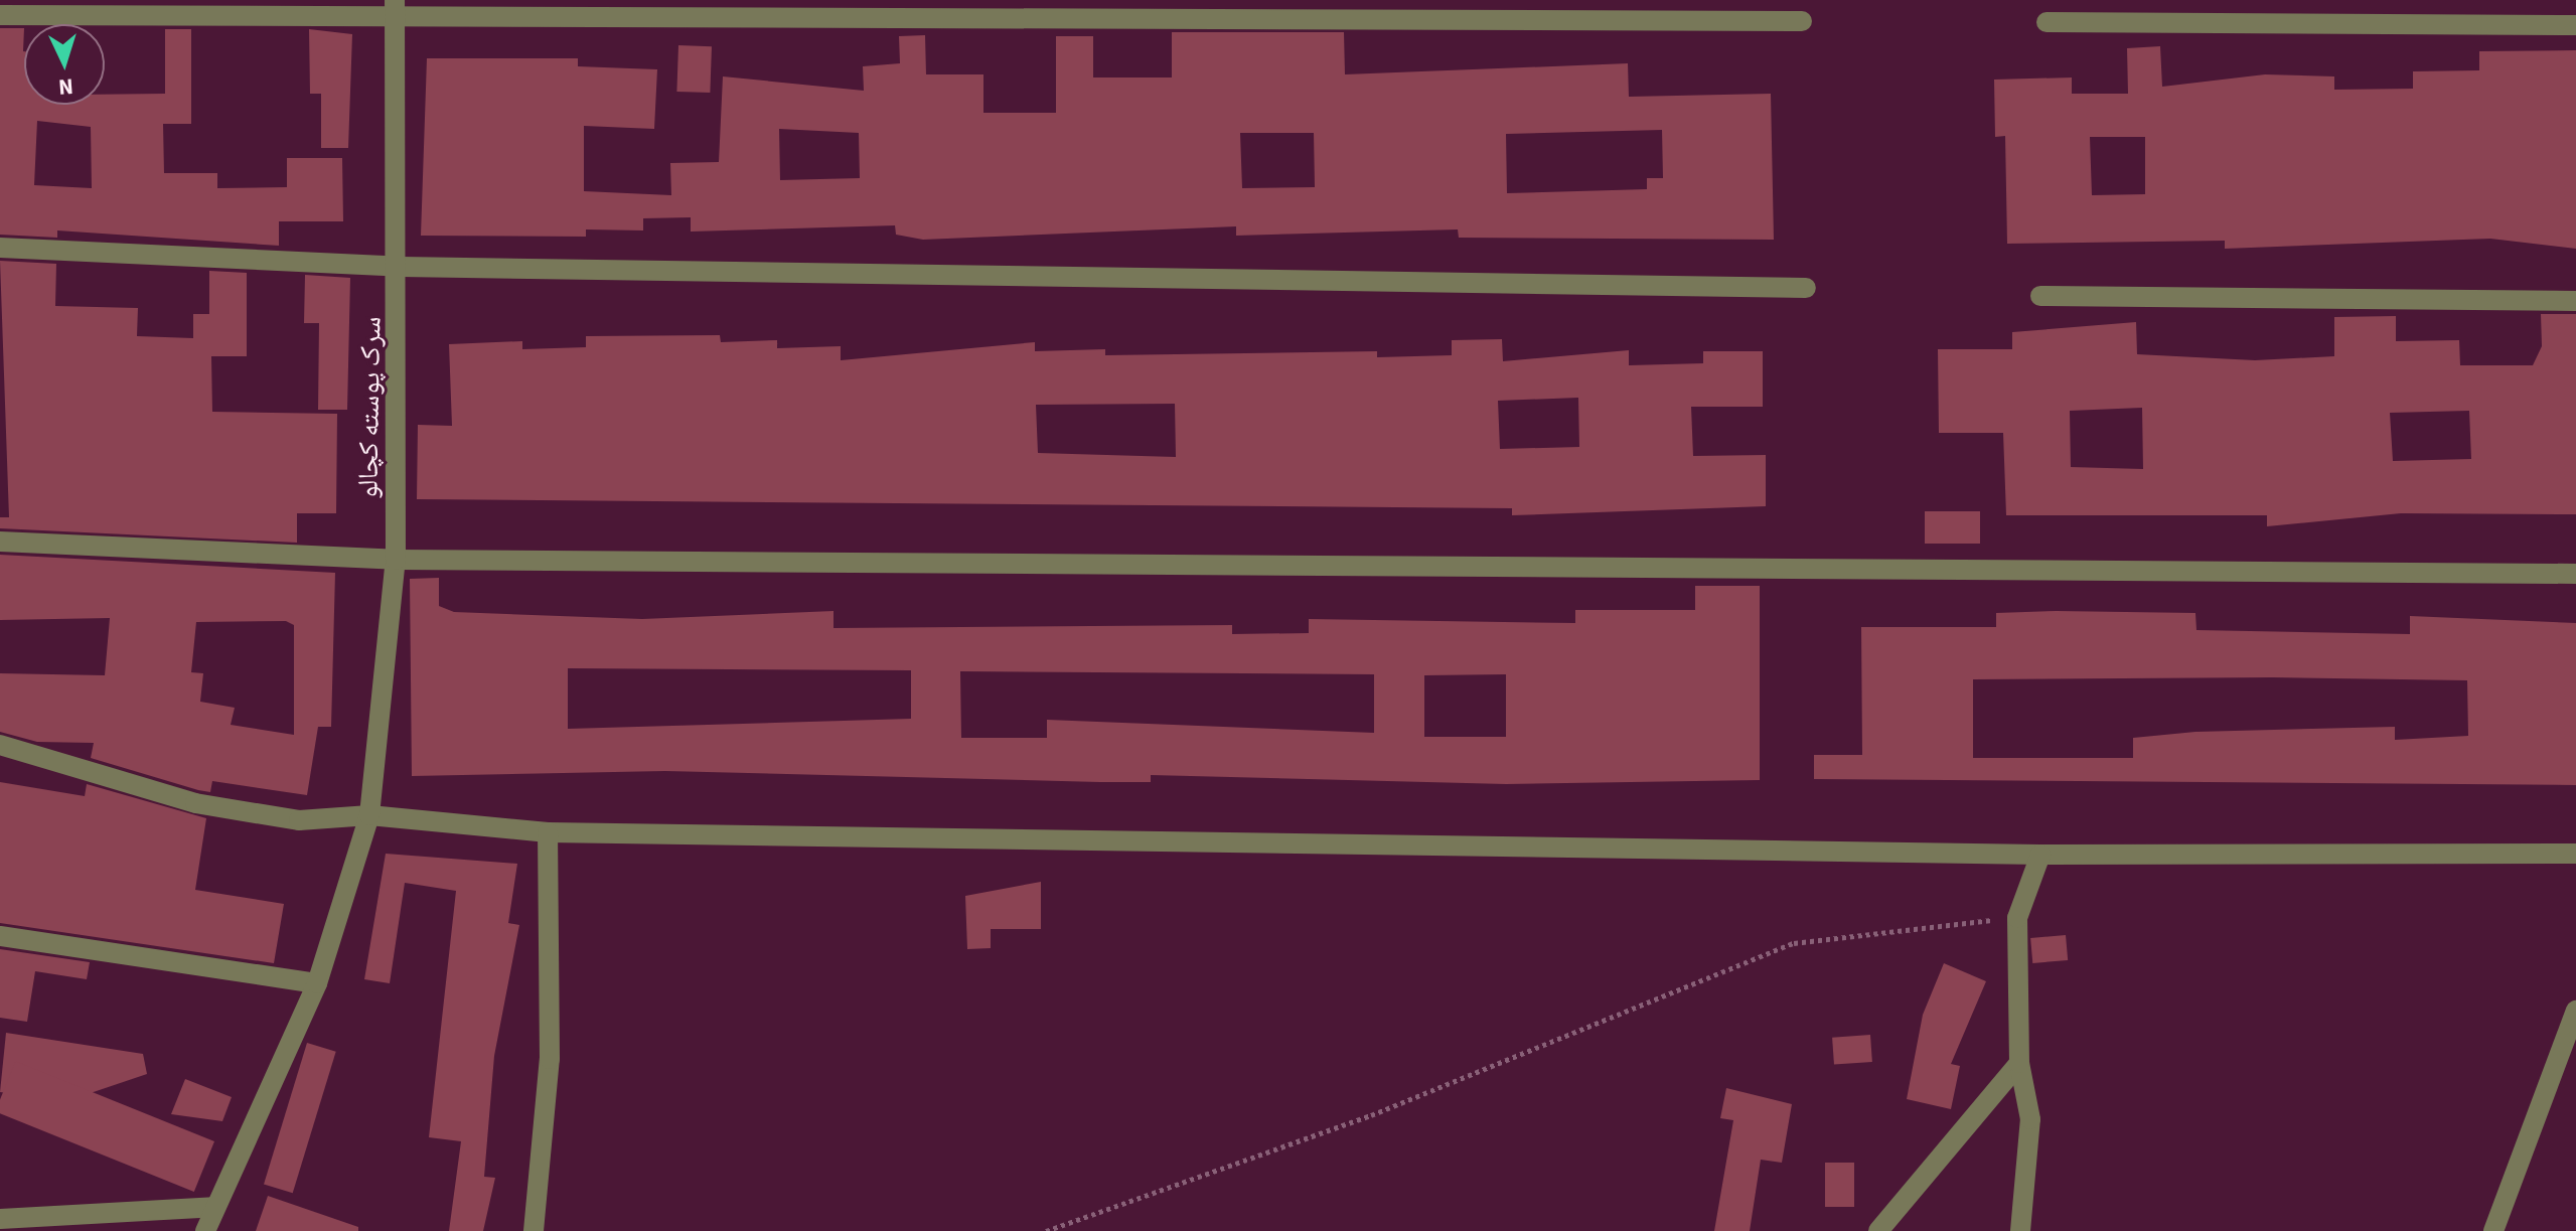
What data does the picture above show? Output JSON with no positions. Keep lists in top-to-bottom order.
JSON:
{
  "streets": {
    "street": ["سرک پوسته کچالو"]
  },
  "north": "bottom"
}
